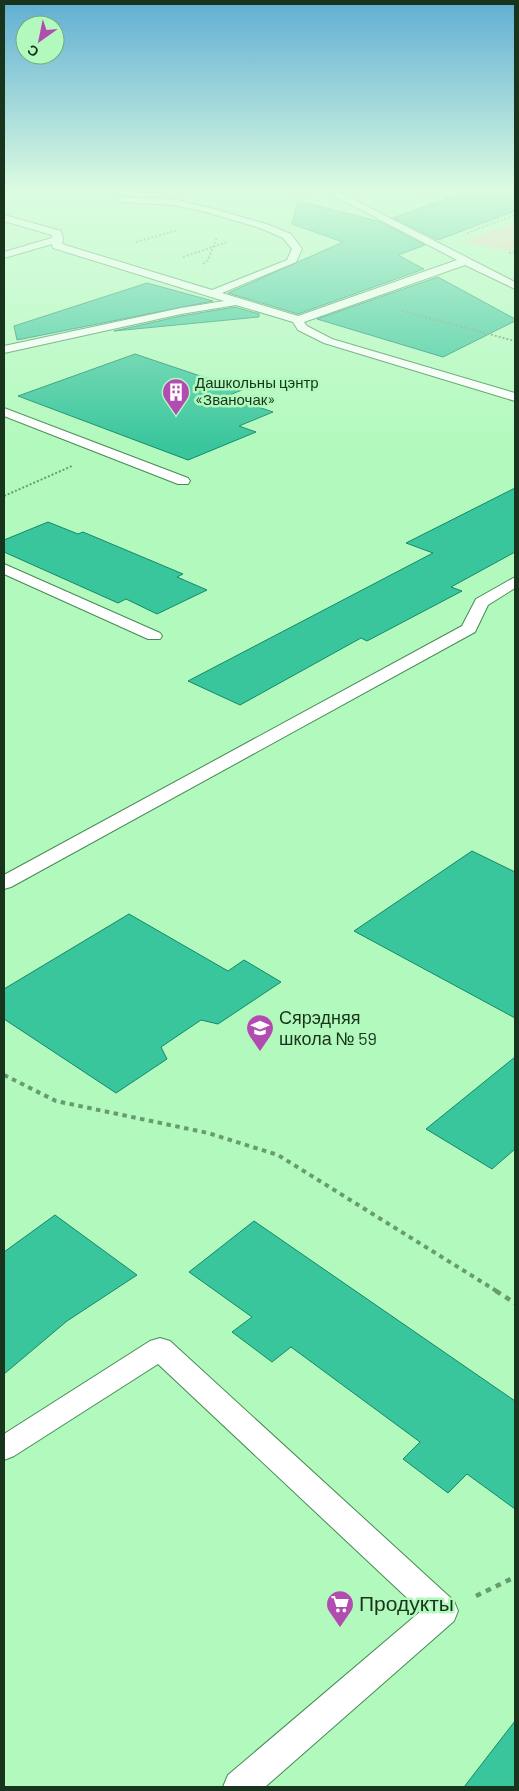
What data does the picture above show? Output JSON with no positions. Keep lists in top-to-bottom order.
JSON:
{
  "places": {
    "building": ["Дашкольны цэнтр «Званочак»"],
    "school or university": ["Сярэдняя школа № 59"],
    "supermarket": ["Продукты"]
  },
  "north": "bottom left"
}
